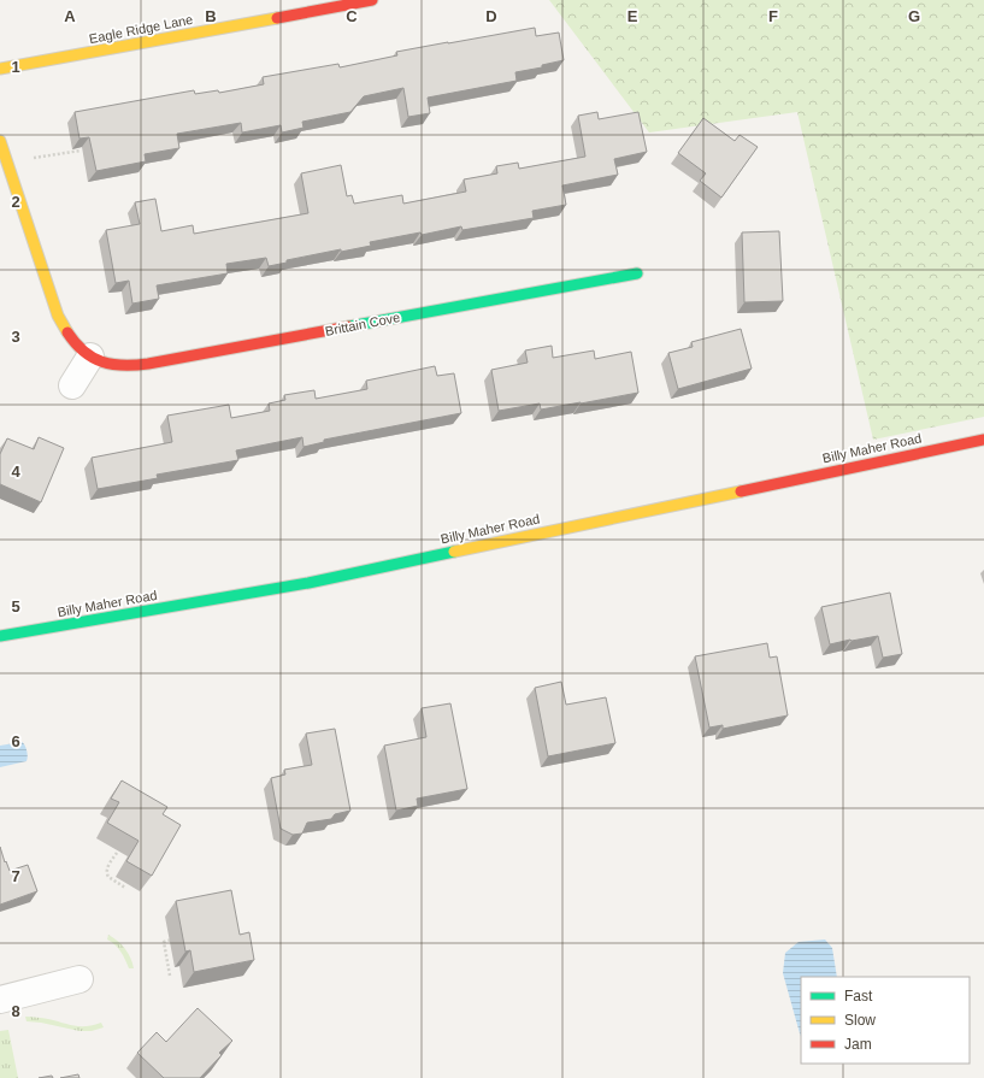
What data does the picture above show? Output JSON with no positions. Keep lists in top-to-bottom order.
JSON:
{
  "streets": {
    "street": ["Eagle Ridge Lane", "Brittain Cove", "Billy Maher Road"]
  },
  "legend": ["Fast", "Slow", "Jam"],
  "grid": {
    "columns": [
      "A",
      "B",
      "C",
      "D",
      "E",
      "F",
      "G"
    ],
    "rows": [
      "1",
      "2",
      "3",
      "4",
      "5",
      "6",
      "7",
      "8"
    ]
  }
}
